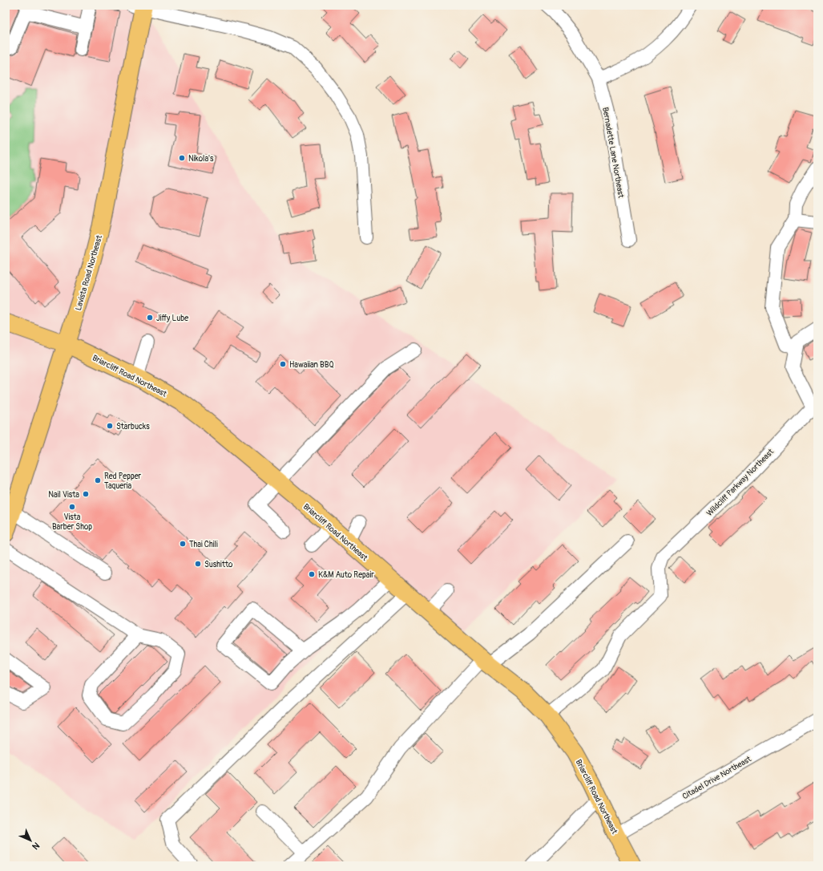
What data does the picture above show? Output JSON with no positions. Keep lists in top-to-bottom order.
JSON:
{
  "streets": {
    "main road": ["Lavista Road Northeast", "Briarcliff Road Northeast"],
    "street": ["Bernadette Lane Northeast", "Wildcliff Parkway Northeast", "Citadel Drive Northeast"]
  },
  "crossings": [
    ["Lavista Road Northeast", "Briarcliff Road Northeast"],
    ["Briarcliff Road Northeast", "Wildcliff Parkway Northeast"],
    ["Briarcliff Road Northeast", "Citadel Drive Northeast"]
  ],
  "places": [
    "Nikola's",
    "Jiffy Lube",
    "Hawaiian BBQ",
    "Starbucks",
    "Red Pepper Taqueria",
    "Nail Vista",
    "Vista Barber Shop",
    "Thai Chili",
    "Sushitto",
    "K&M Auto Repair"
  ],
  "north": "bottom right"
}
